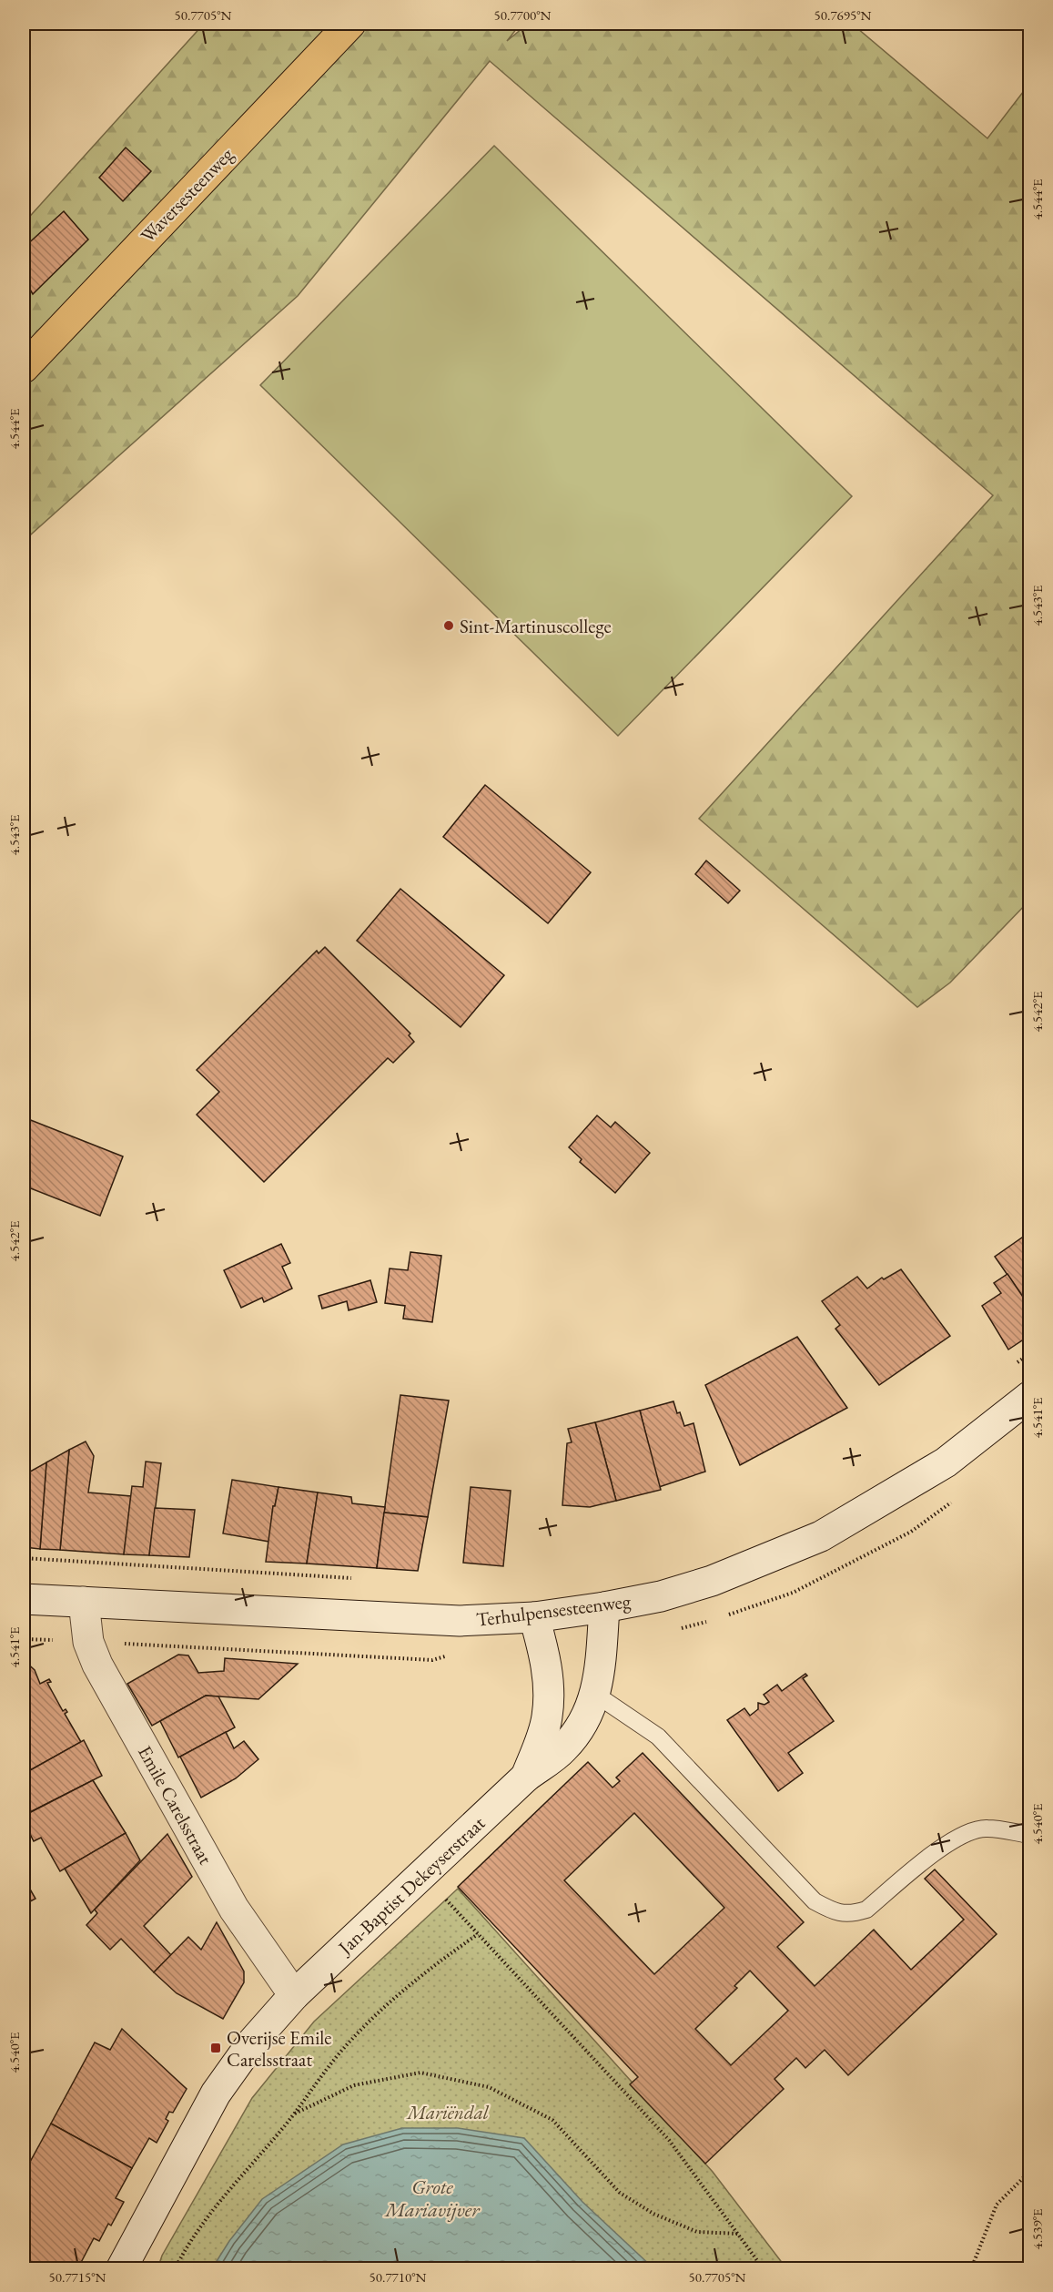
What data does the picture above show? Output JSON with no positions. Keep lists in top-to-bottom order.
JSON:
{
  "streets": {
    "main road": [
      "Waversesteenweg",
      "Terhulpensesteenweg",
      "Emile Carelsstraat",
      "Jan-Baptist Dekeyserstraat"
    ]
  },
  "crossings": [
    ["Terhulpensesteenweg", "Emile Carelsstraat"],
    ["Terhulpensesteenweg", "Jan-Baptist Dekeyserstraat"],
    ["Emile Carelsstraat", "Jan-Baptist Dekeyserstraat"]
  ],
  "water": ["Grote Mariavijver"],
  "parks": ["Mariëndal"],
  "places": {
    "other": ["Sint-Martinuscollege"],
    "transit": ["Overijse Emile Carelsstraat"]
  },
  "coordinates": [
    "50.7705°N",
    "50.7700°N",
    "50.7695°N",
    "4.544°E",
    "4.543°E",
    "4.542°E",
    "4.541°E",
    "4.540°E",
    "4.539°E",
    "50.7715°N",
    "50.7710°N"
  ]
}
